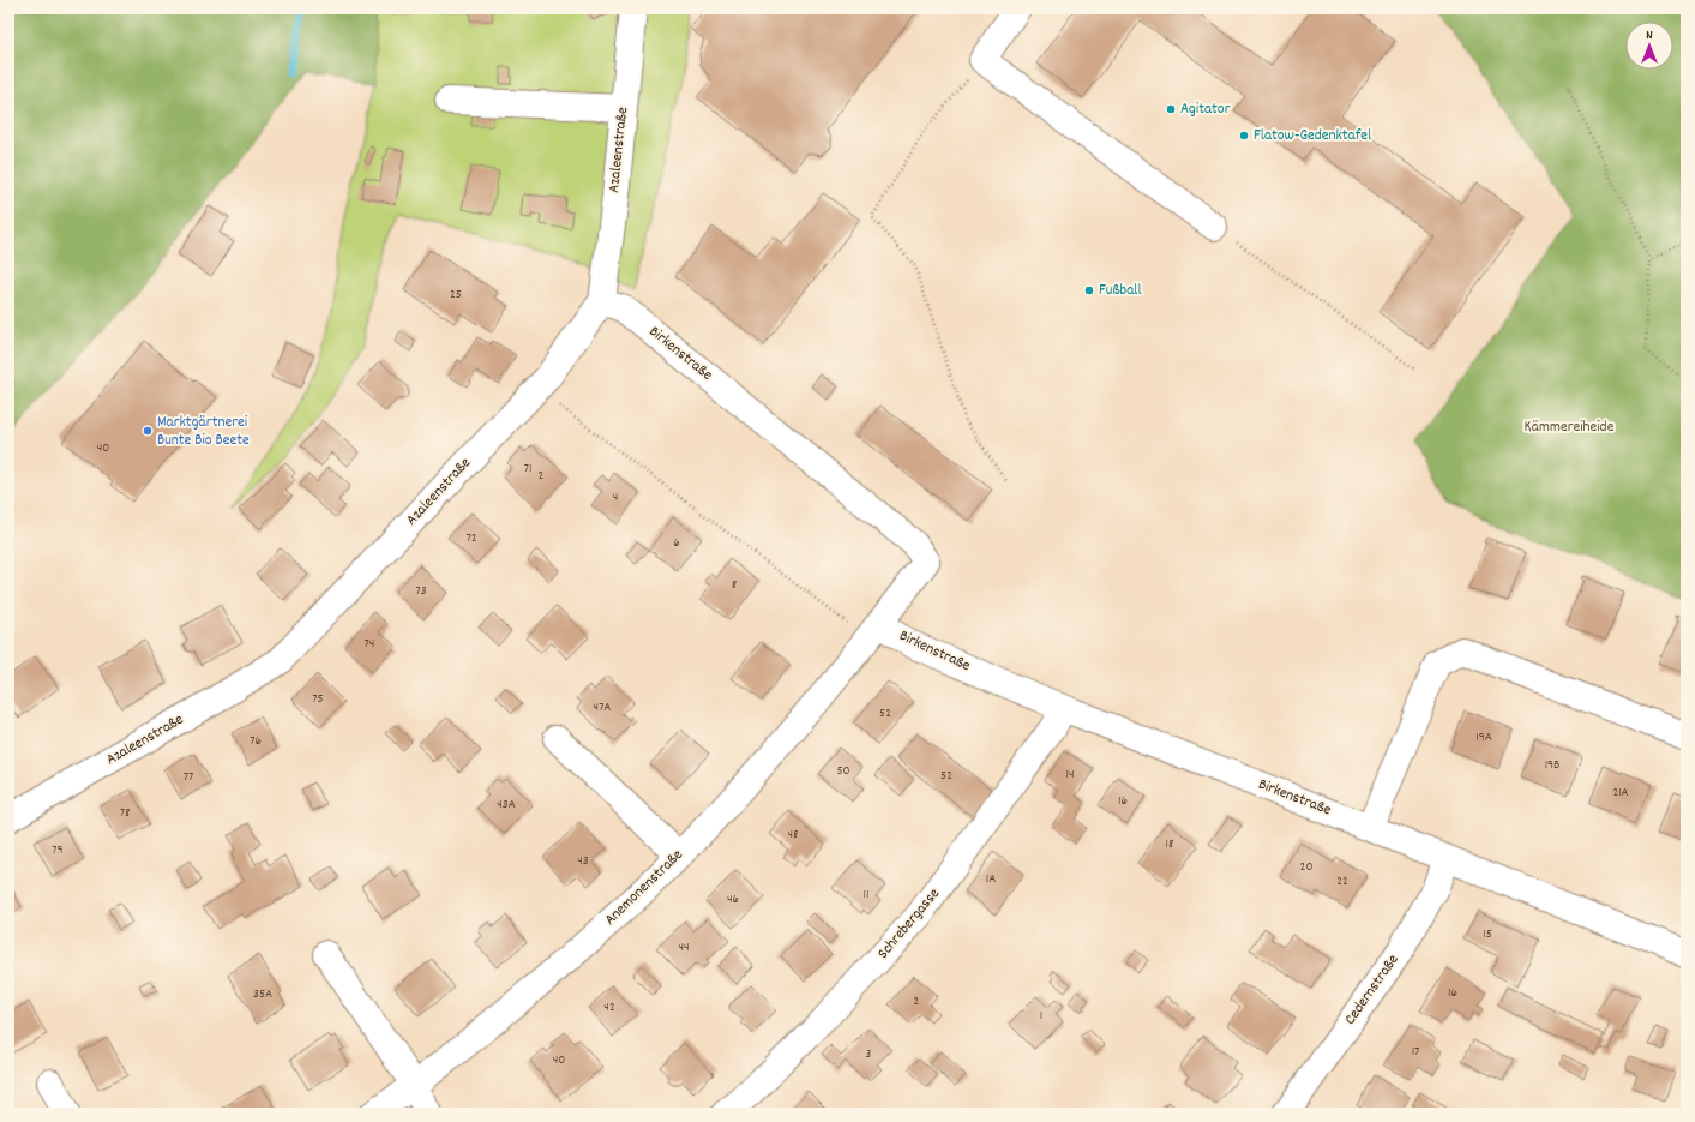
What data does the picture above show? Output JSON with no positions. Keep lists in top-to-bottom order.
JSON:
{
  "streets": {
    "street": [
      "Azaleenstraße",
      "Birkenstraße",
      "Anemonenstraße",
      "Schrebergasse",
      "Cedernstraße"
    ]
  },
  "crossings": [
    ["Azaleenstraße", "Birkenstraße"],
    ["Birkenstraße", "Anemonenstraße"],
    ["Birkenstraße", "Schrebergasse"],
    ["Birkenstraße", "Cedernstraße"]
  ],
  "parks": ["Kämmereiheide"],
  "places": [
    "Agitator",
    "Flatow-Gedenktafel",
    "Fußball",
    "Marktgärtnerei Bunte Bio Beete"
  ],
  "house_numbers": [
    "25",
    "40",
    "71",
    "2",
    "4",
    "72",
    "6",
    "8",
    "73",
    "74",
    "75",
    "47A",
    "52",
    "19A",
    "76",
    "19B",
    "50",
    "14",
    "52",
    "77",
    "21A",
    "16",
    "43A",
    "78",
    "48",
    "18",
    "79",
    "43",
    "20",
    "1A",
    "22",
    "11",
    "46",
    "15",
    "44",
    "16",
    "35A",
    "2",
    "42",
    "1",
    "17",
    "3",
    "40"
  ],
  "north": "top"
}
